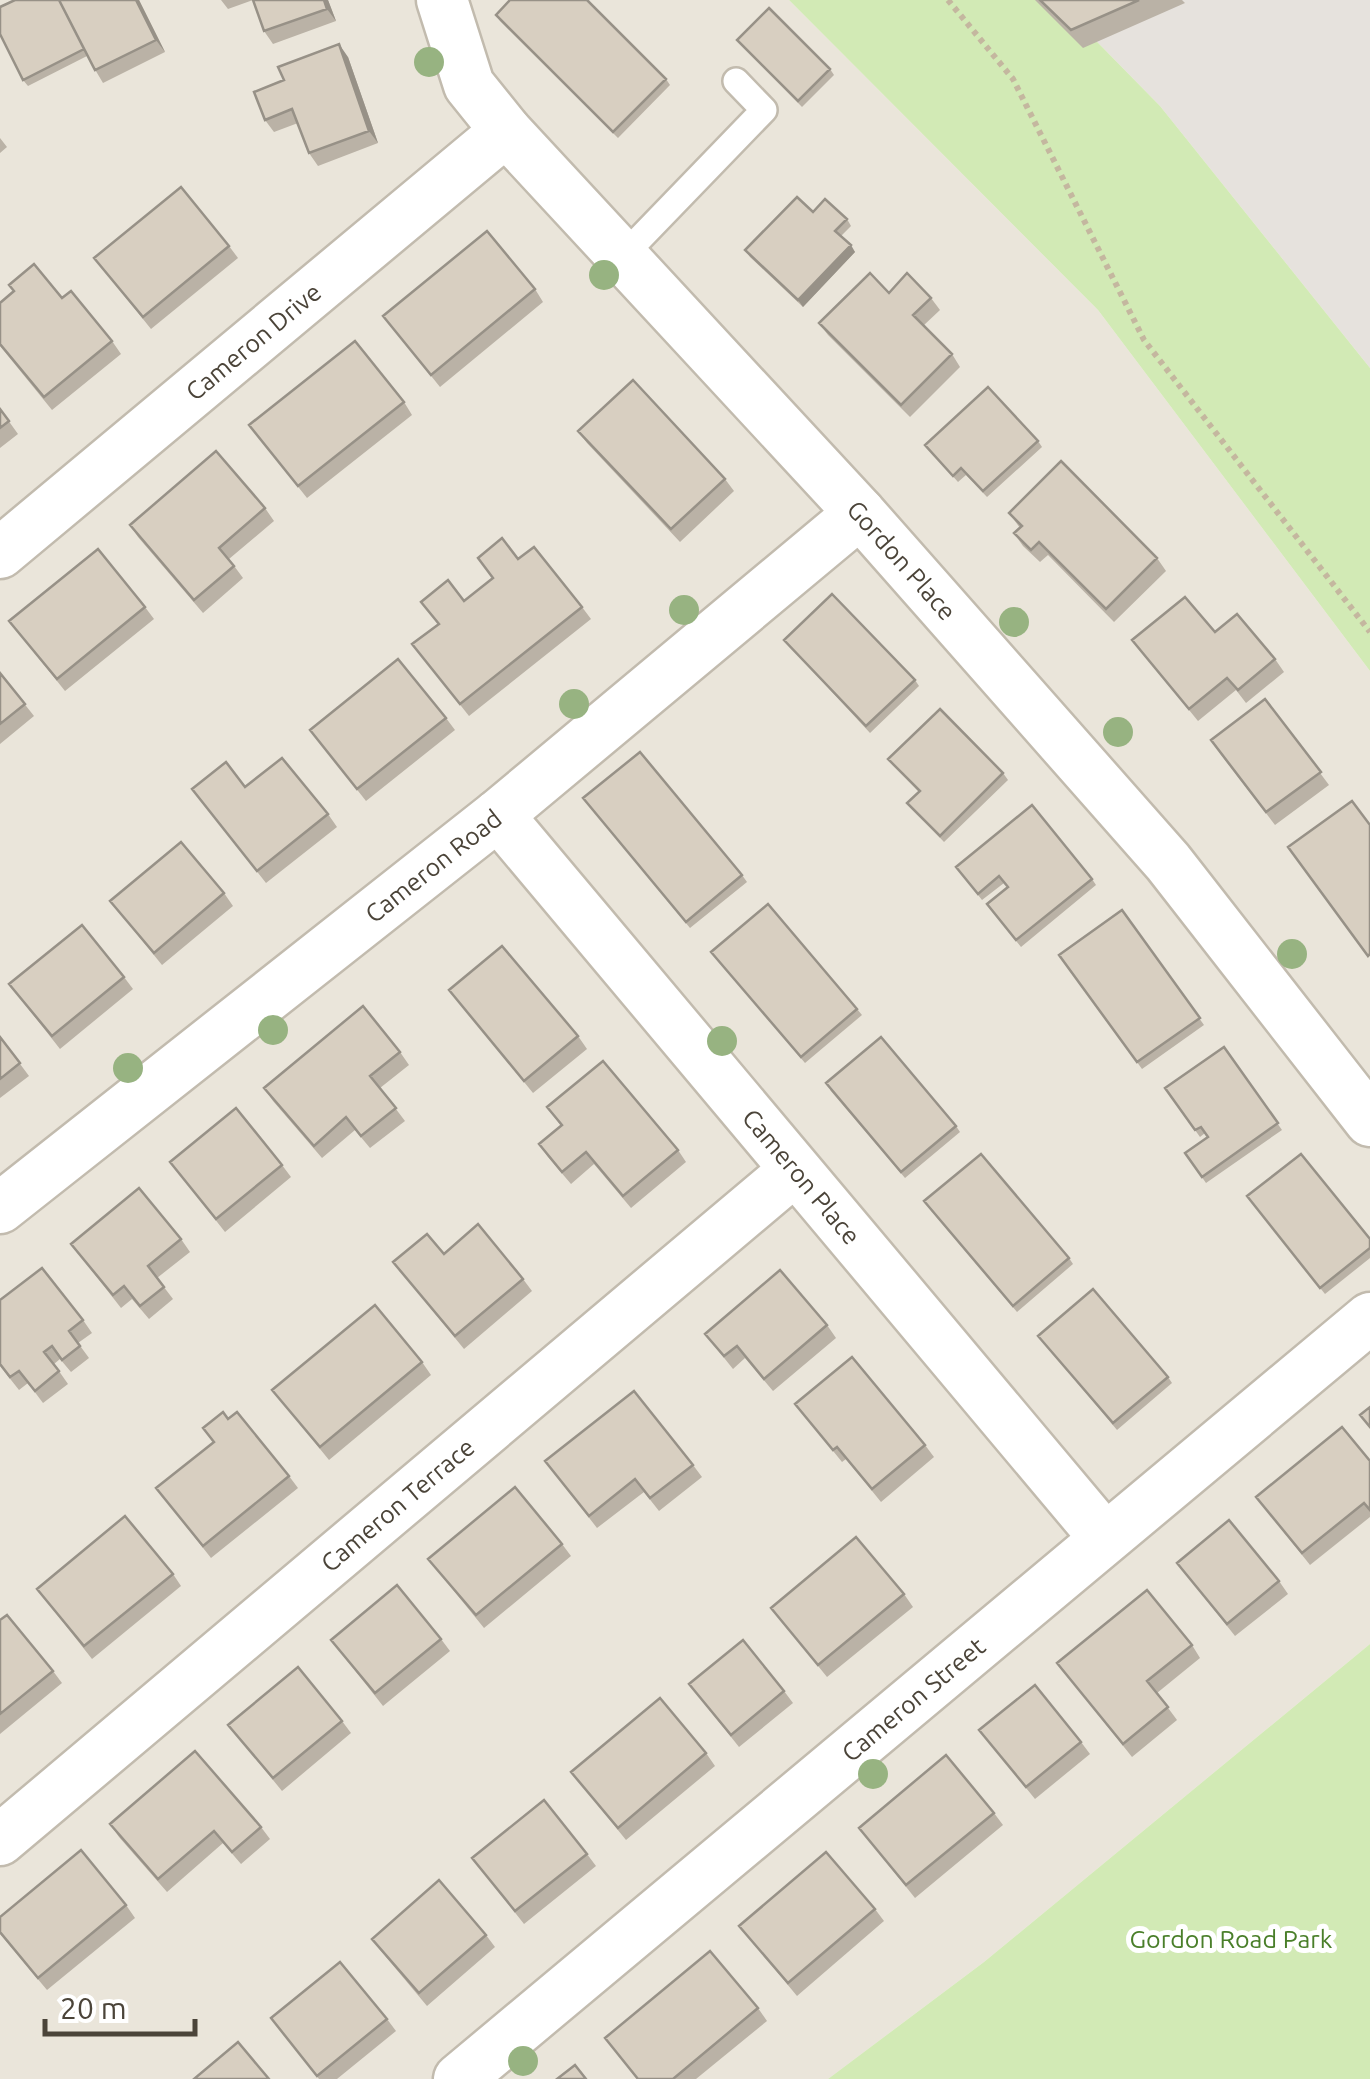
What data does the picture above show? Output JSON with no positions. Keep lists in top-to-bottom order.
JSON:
{
  "streets": {
    "street": [
      "Cameron Drive",
      "Gordon Place",
      "Cameron Road",
      "Cameron Place",
      "Cameron Terrace",
      "Cameron Street"
    ]
  },
  "crossings": [
    ["Cameron Drive", "Gordon Place"],
    ["Gordon Place", "Cameron Road"],
    ["Cameron Road", "Cameron Place"],
    ["Cameron Place", "Cameron Terrace"],
    ["Cameron Place", "Cameron Street"]
  ],
  "parks": ["Gordon Road Park"],
  "scale_bar": "20 m"
}
